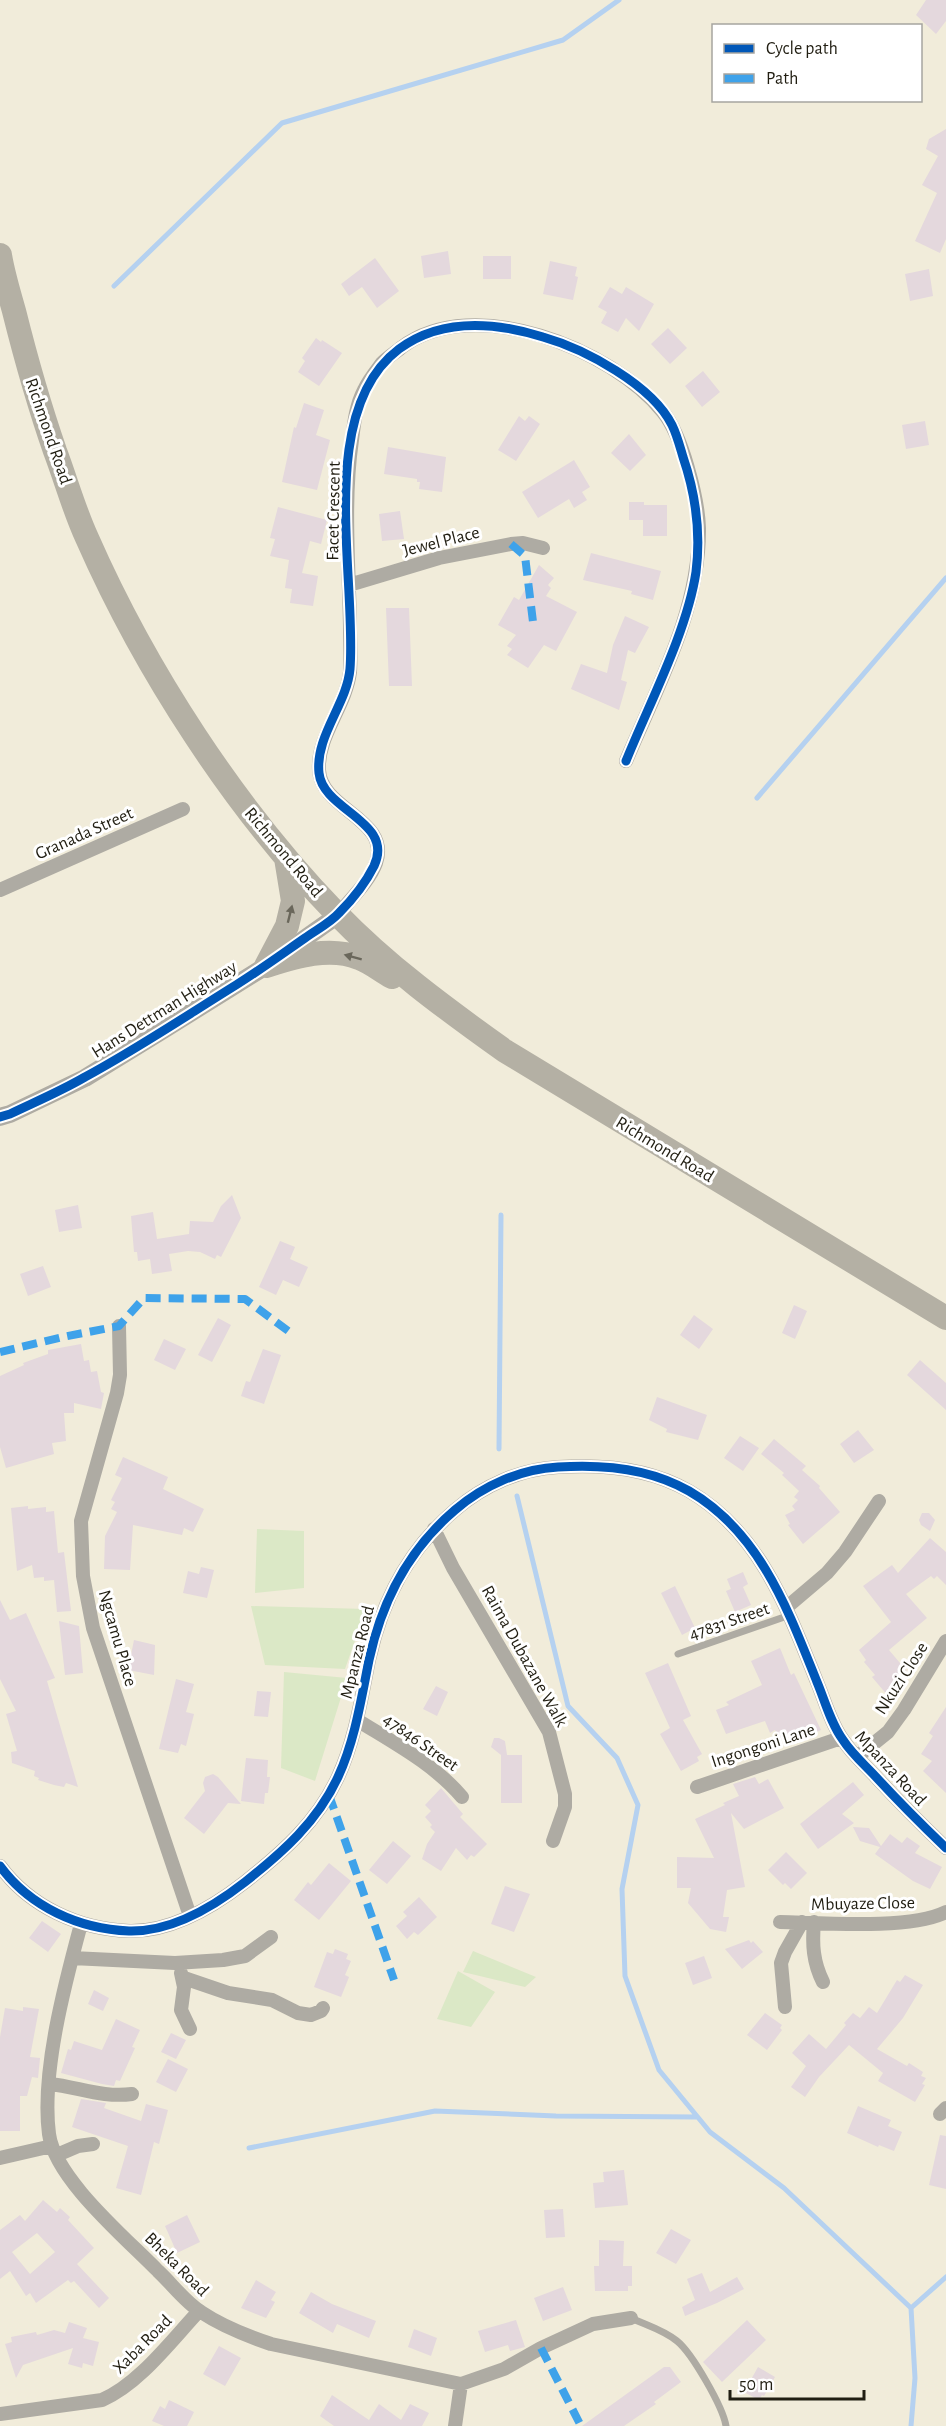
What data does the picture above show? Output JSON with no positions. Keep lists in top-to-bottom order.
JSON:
{
  "streets": {
    "highway": ["Richmond Road"],
    "street": [
      "Facet Crescent",
      "Jewel Place",
      "Granada Street",
      "Hans Dettman Highway",
      "Ngcamu Place",
      "Mpanza Road",
      "Raima Dubazane Walk",
      "Nkuzi Close",
      "47846 Street",
      "Ingongoni Lane",
      "Mbuyaze Close",
      "Bheka Road",
      "Xaba Road"
    ],
    "lane": ["47831 Street"]
  },
  "crossings": [
    ["Richmond Road", "Facet Crescent"],
    ["Richmond Road", "Hans Dettman Highway"],
    ["Facet Crescent", "Jewel Place"],
    ["Facet Crescent", "Hans Dettman Highway"],
    ["47831 Street", "Mpanza Road"],
    ["Ngcamu Place", "Mpanza Road"],
    ["Mpanza Road", "Raima Dubazane Walk"],
    ["Mpanza Road", "Nkuzi Close"],
    ["Mpanza Road", "47846 Street"],
    ["Mpanza Road", "Ingongoni Lane"],
    ["Mpanza Road", "Bheka Road"],
    ["Bheka Road", "Xaba Road"]
  ],
  "legend": ["Cycle path", "Path"],
  "scale_bar": "50 m"
}
